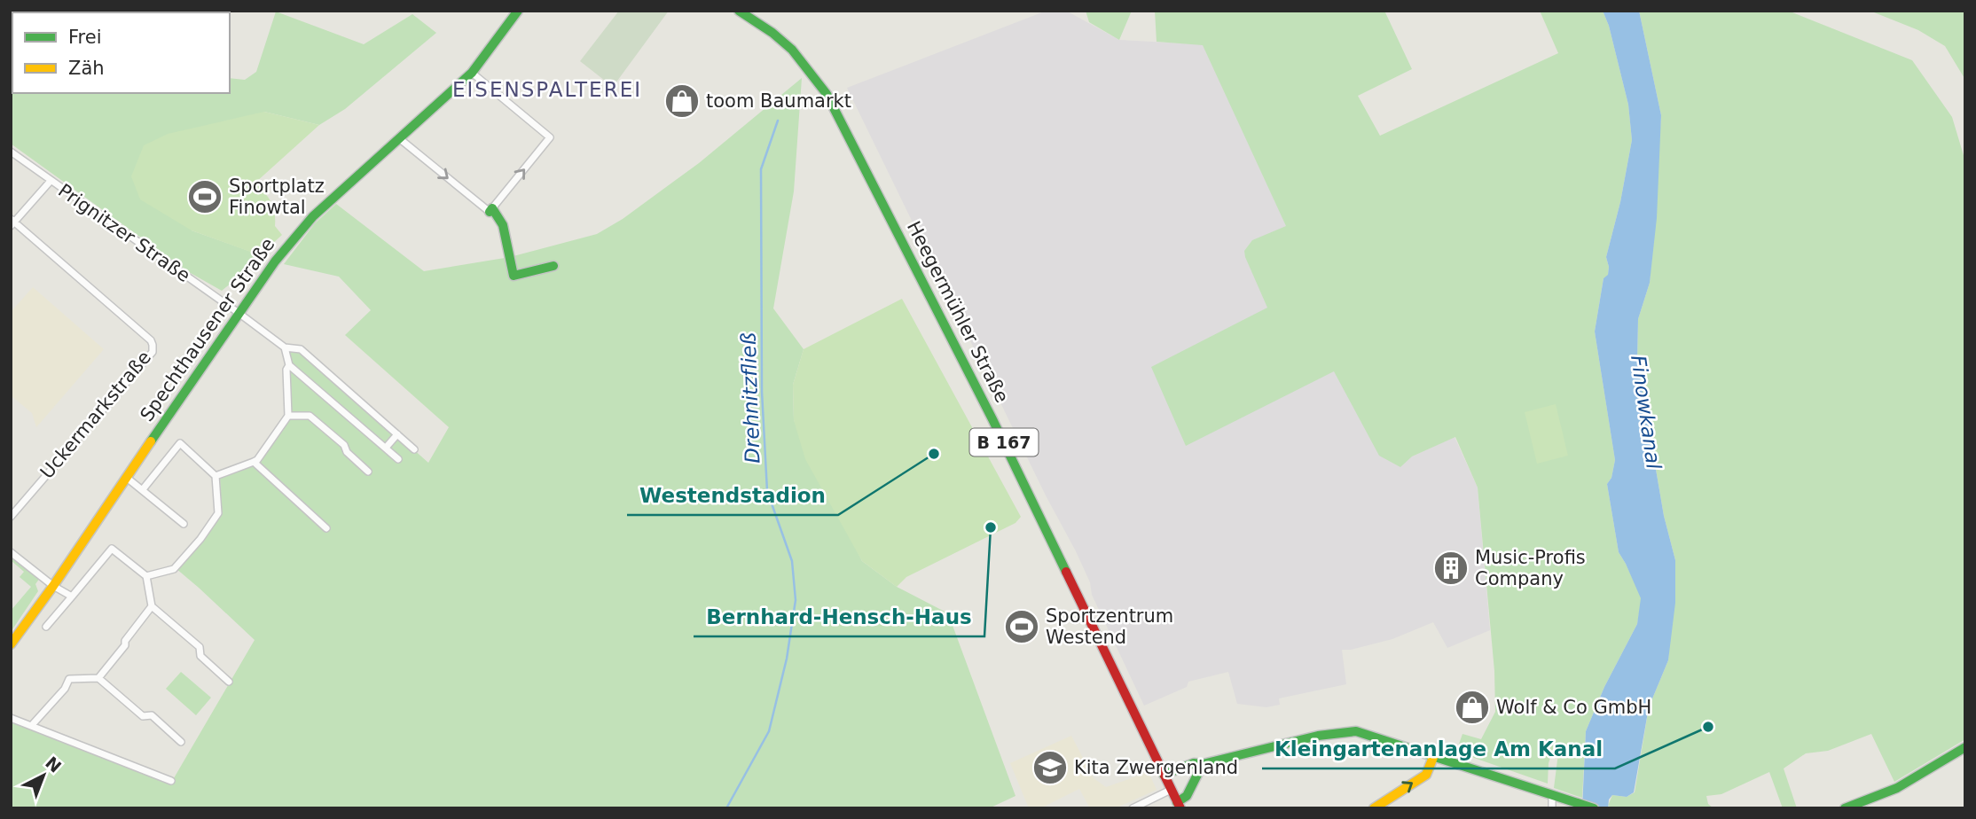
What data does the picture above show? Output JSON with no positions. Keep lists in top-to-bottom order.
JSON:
{
  "streets": {
    "main road": ["Heegermühler Straße", "Spechthausener Straße", "B 167"],
    "street": ["Prignitzer Straße", "Uckermarkstraße"]
  },
  "crossings": [
    ["Prignitzer Straße", "Spechthausener Straße"]
  ],
  "districts": ["EISENSPALTEREI"],
  "water": ["Drehnitzfließ", "Finowkanal"],
  "places": {
    "shop": ["toom Baumarkt", "Wolf & Co GmbH"],
    "sports": ["Sportplatz Finowtal", "Sportzentrum Westend"],
    "other": ["Westendstadion", "Bernhard-Hensch-Haus", "Kleingartenanlage Am Kanal"],
    "building": ["Music-Profis Company"],
    "school or university": ["Kita Zwergenland"]
  },
  "legend": ["Frei", "Zäh"],
  "north": "top right"
}
